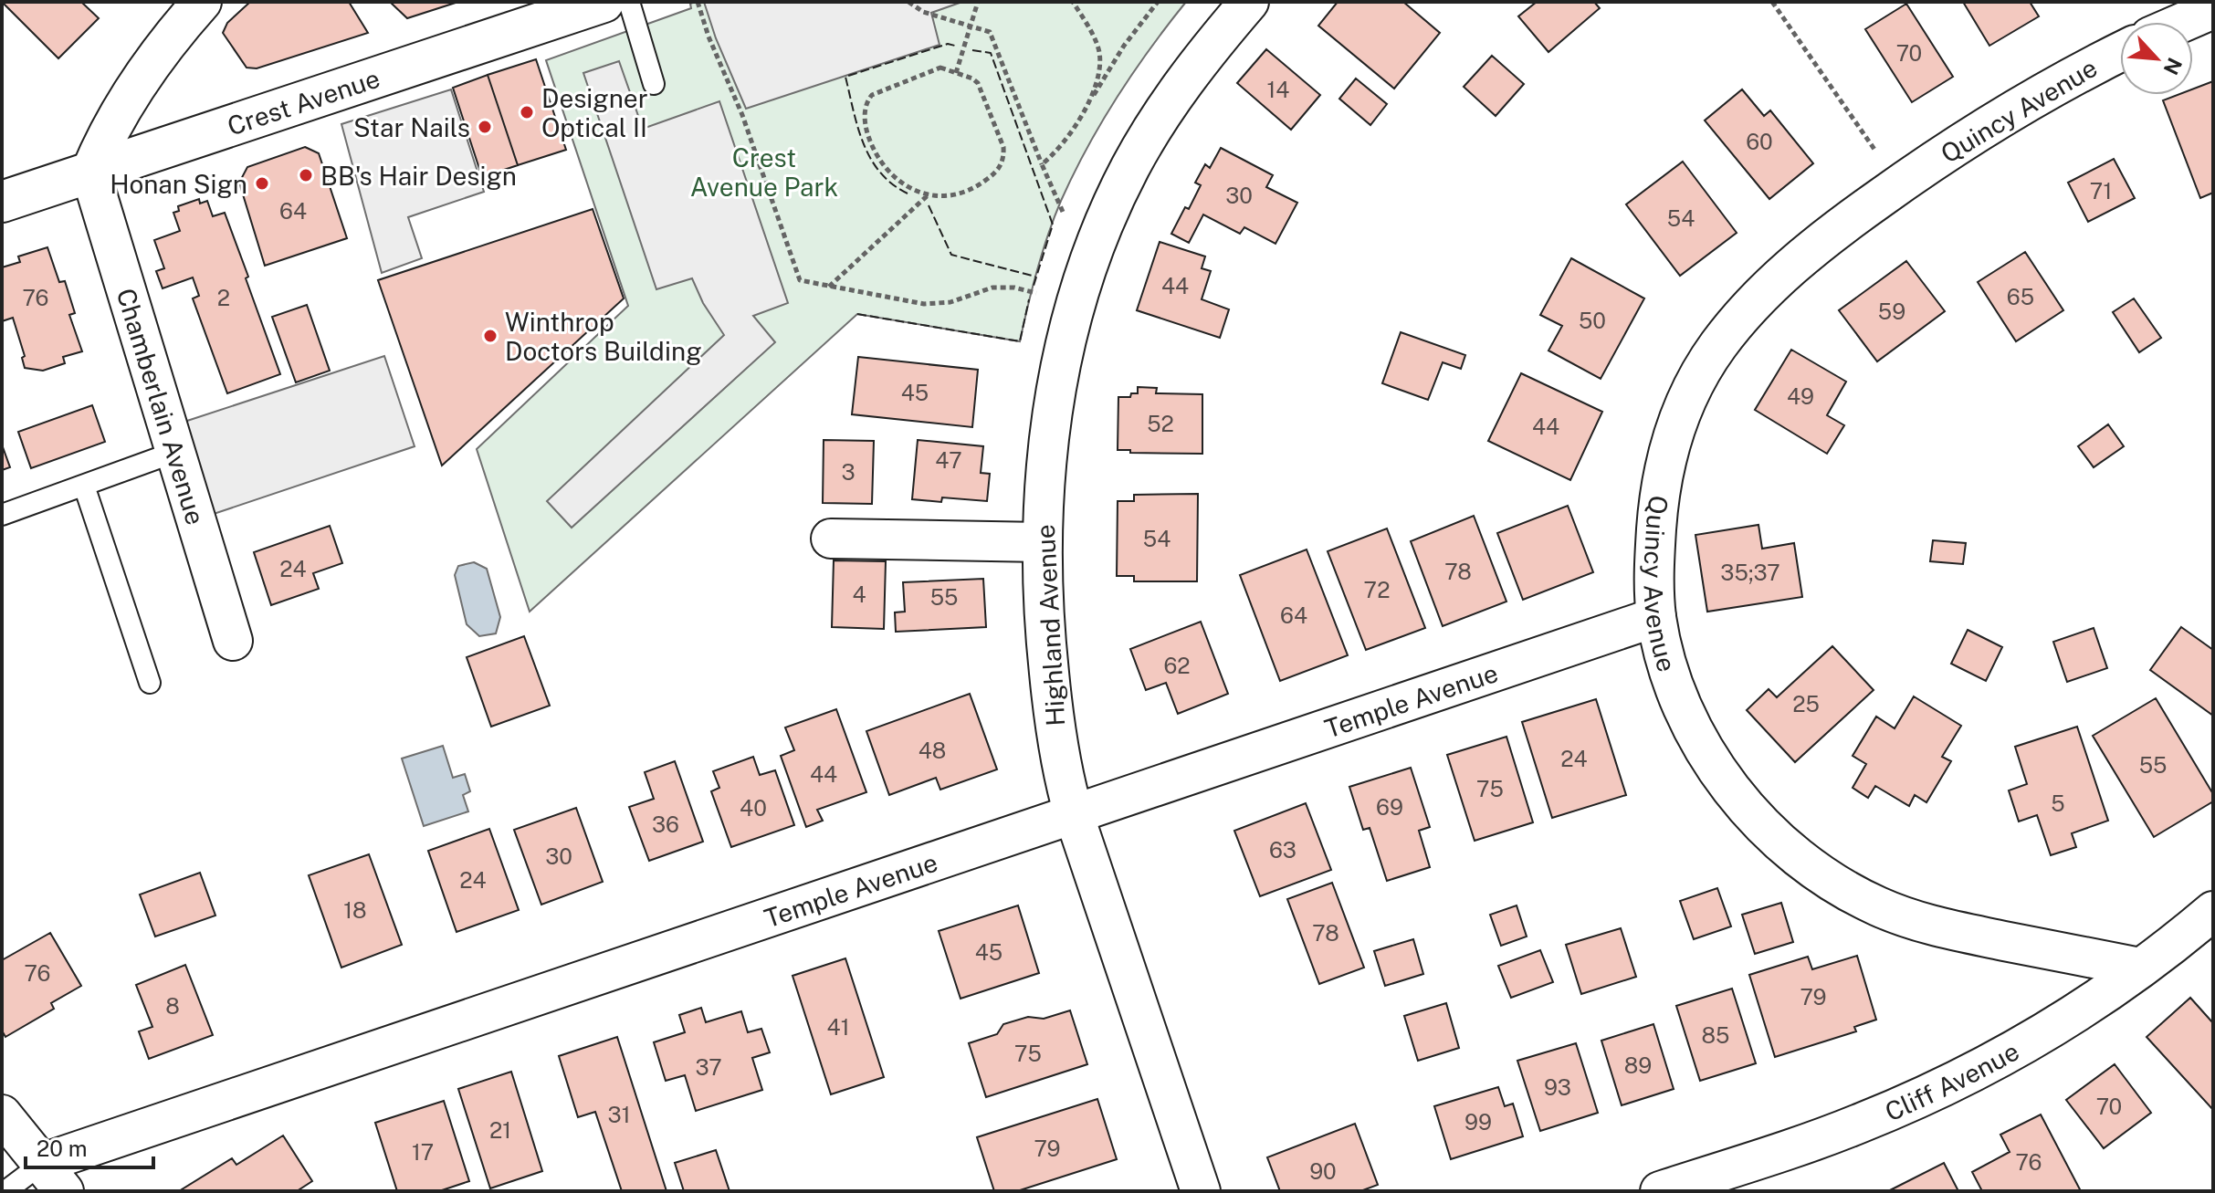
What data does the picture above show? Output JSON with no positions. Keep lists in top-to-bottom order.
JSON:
{
  "streets": {
    "main road": ["Crest Avenue"],
    "street": [
      "Quincy Avenue",
      "Chamberlain Avenue",
      "Highland Avenue",
      "Temple Avenue",
      "Cliff Avenue"
    ]
  },
  "crossings": [
    ["Crest Avenue", "Chamberlain Avenue"],
    ["Quincy Avenue", "Temple Avenue"],
    ["Quincy Avenue", "Cliff Avenue"],
    ["Highland Avenue", "Temple Avenue"]
  ],
  "parks": ["Crest Avenue Park"],
  "places": [
    "Designer Optical II",
    "Star Nails",
    "BB's Hair Design",
    "Honan Sign",
    "Winthrop Doctors Building"
  ],
  "house_numbers": [
    "70",
    "14",
    "60",
    "71",
    "30",
    "64",
    "54",
    "44",
    "65",
    "76",
    "2",
    "59",
    "50",
    "45",
    "49",
    "52",
    "44",
    "47",
    "3",
    "54",
    "24",
    "78",
    "35;37",
    "72",
    "4",
    "55",
    "64",
    "62",
    "25",
    "48",
    "24",
    "55",
    "44",
    "75",
    "5",
    "69",
    "40",
    "36",
    "63",
    "30",
    "24",
    "18",
    "78",
    "45",
    "76",
    "79",
    "8",
    "41",
    "85",
    "75",
    "89",
    "37",
    "93",
    "70",
    "31",
    "99",
    "21",
    "79",
    "17",
    "76",
    "90"
  ],
  "scale_bar": "20 m",
  "north": "bottom right"
}
